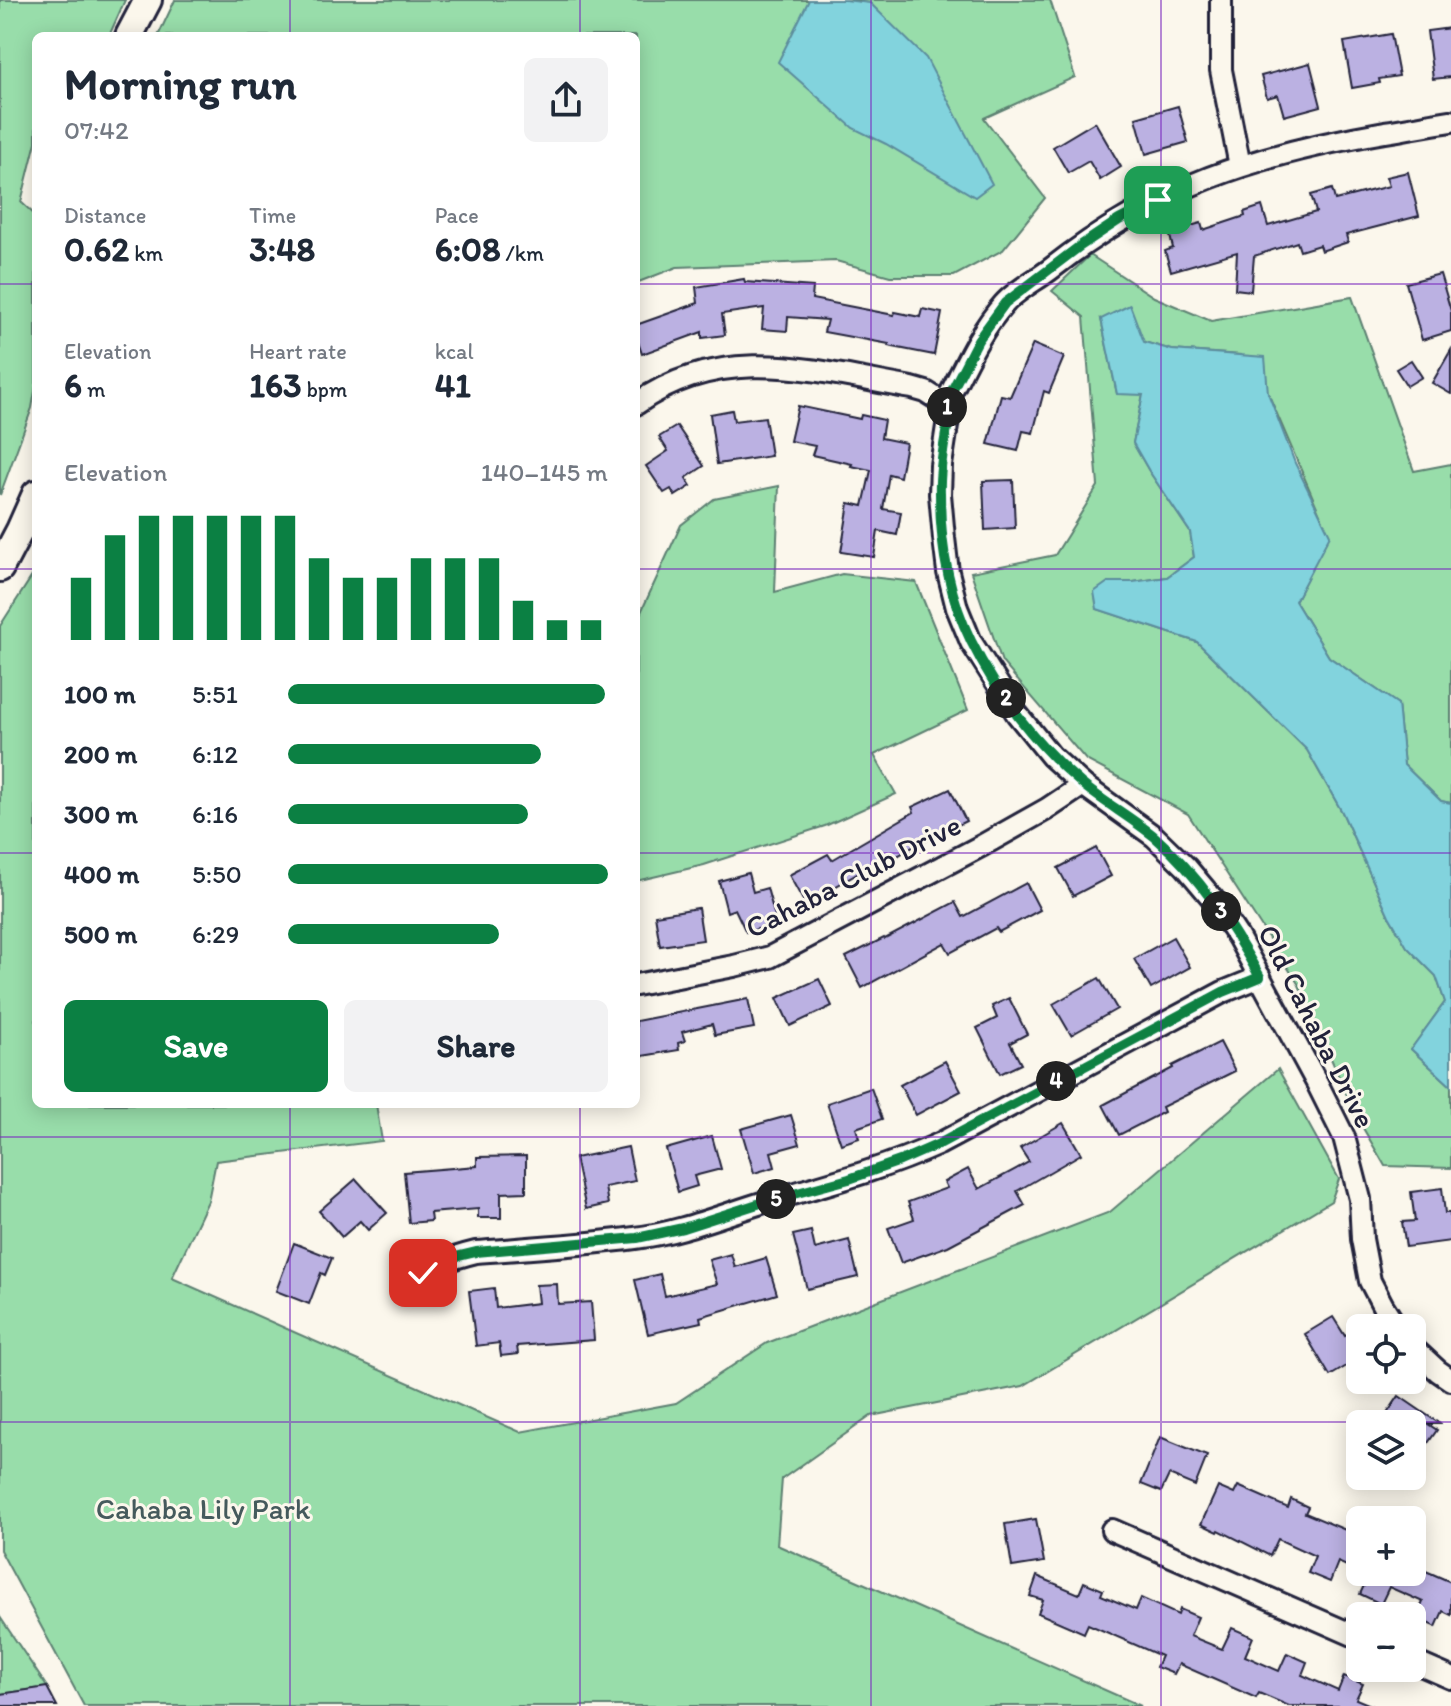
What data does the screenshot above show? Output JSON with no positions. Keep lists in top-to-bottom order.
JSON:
{
  "streets": {
    "street": ["Cahaba Club Drive", "Old Cahaba Drive"]
  },
  "crossings": [
    ["Cahaba Club Drive", "Old Cahaba Drive"]
  ],
  "parks": ["Cahaba Lily Park"],
  "page": {
    "heading": ["Morning run", "07:42"],
    "stats": [
      ["Distance", "0.62 km"],
      ["Time", "3:48"],
      ["Pace", "6:08 /km"],
      ["Elevation", "6 m"],
      ["Heart rate", "163 bpm"],
      ["kcal", "41"]
    ],
    "pins": [
      "1",
      "2",
      "3",
      "4",
      "5"
    ],
    "chart": ["Elevation", "140–145 m"],
    "list": [
      {
        "name": "100 m",
        "note": "5:51"
      },
      {
        "name": "200 m",
        "note": "6:12"
      },
      {
        "name": "300 m",
        "note": "6:16"
      },
      {
        "name": "400 m",
        "note": "5:50"
      },
      {
        "name": "500 m",
        "note": "6:29"
      }
    ],
    "buttons": ["Save", "Share"],
    "map_buttons": ["+", "−"]
  }
}
